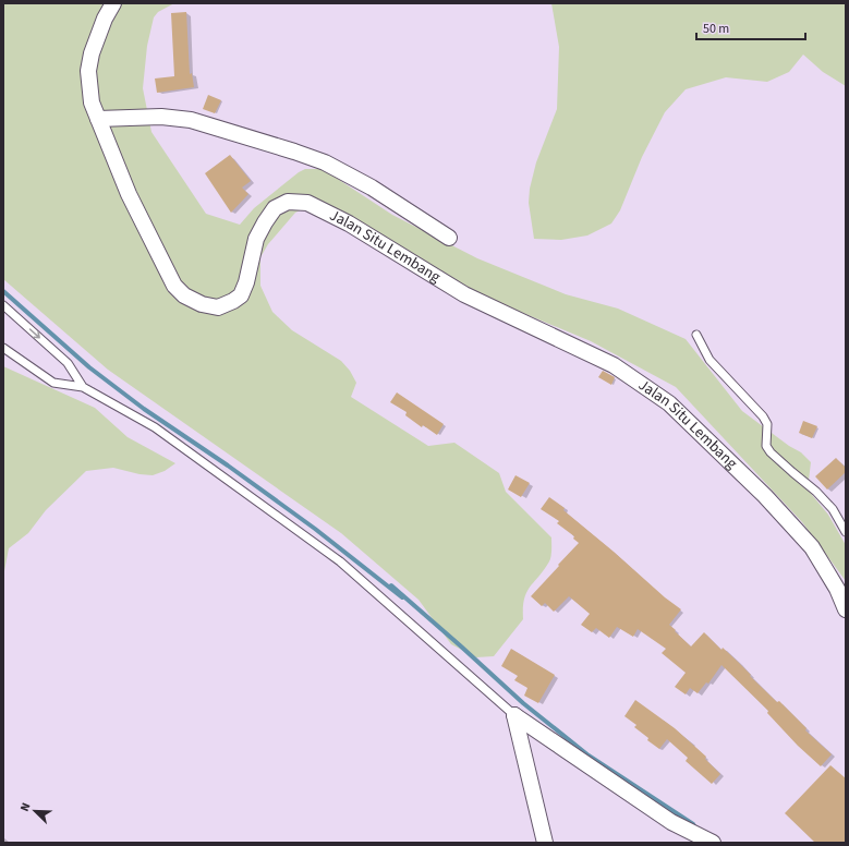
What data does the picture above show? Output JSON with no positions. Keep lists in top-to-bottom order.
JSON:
{
  "streets": {
    "street": ["Jalan Situ Lembang"]
  },
  "scale_bar": "50 m",
  "north": "top left"
}
